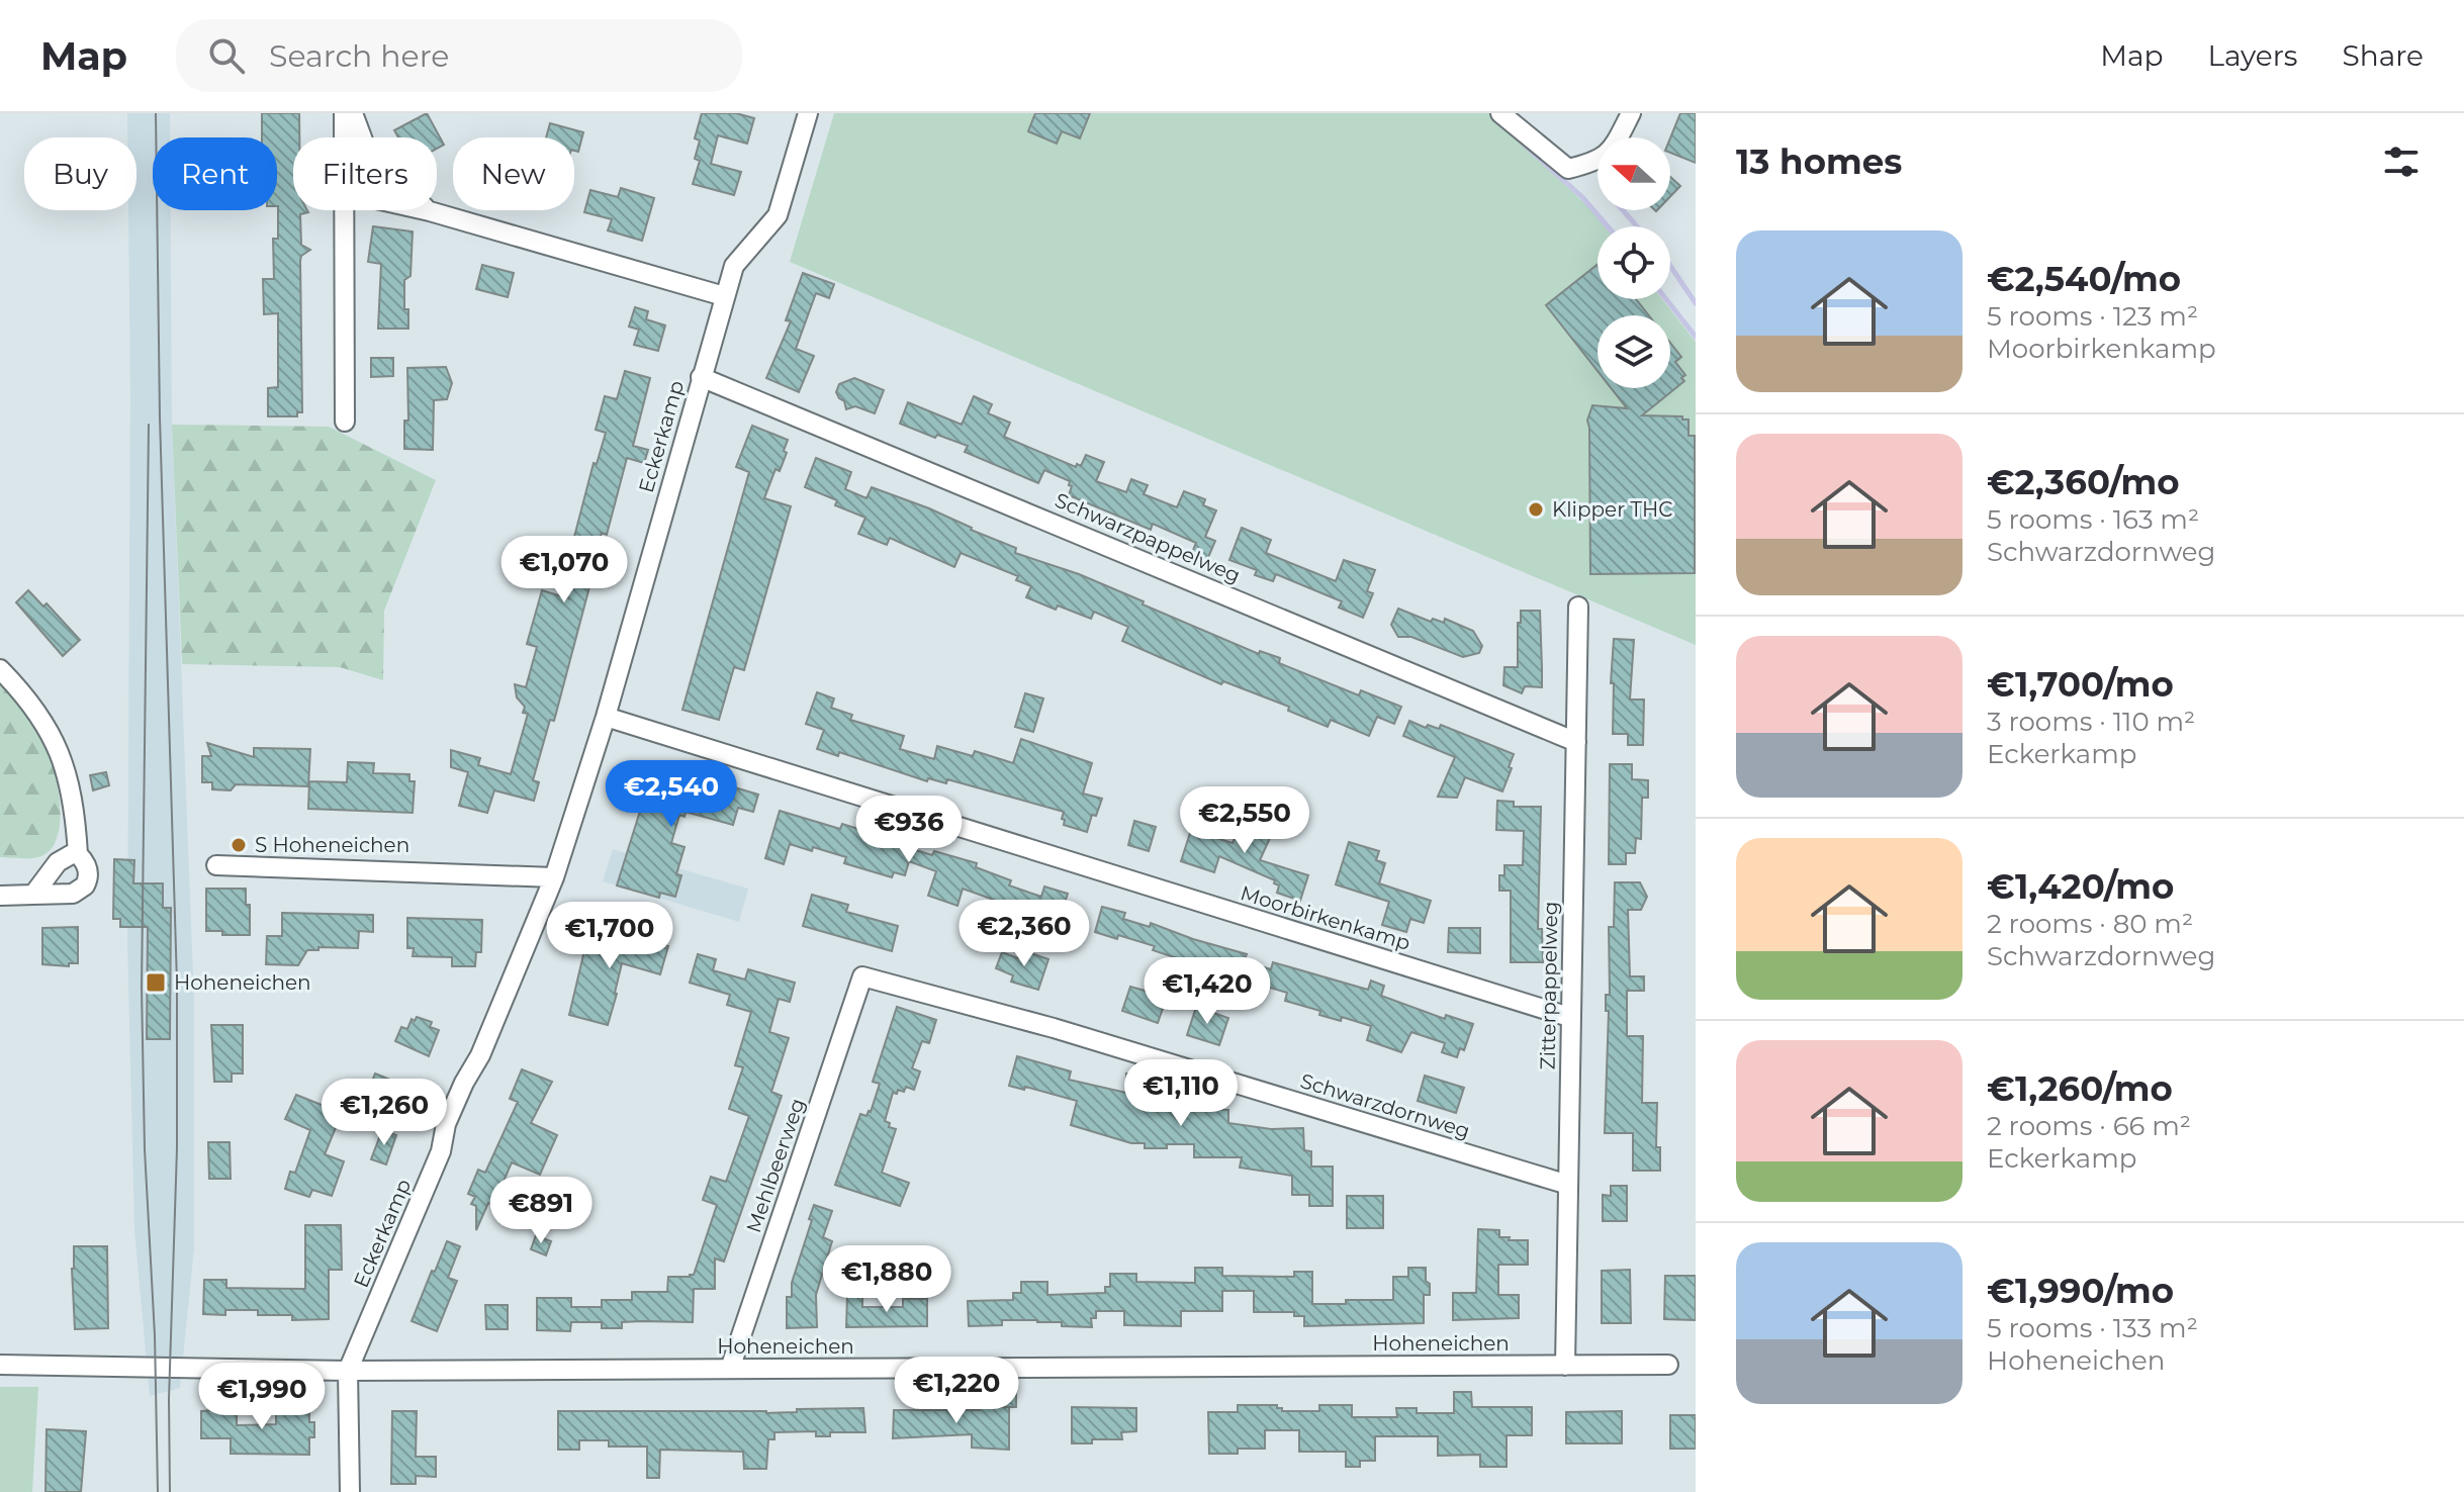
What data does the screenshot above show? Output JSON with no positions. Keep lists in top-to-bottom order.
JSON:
{
  "streets": {
    "street": [
      "Eckerkamp",
      "Schwarzpappelweg",
      "Moorbirkenkamp",
      "Zitterpappelweg",
      "Schwarzdornweg",
      "Mehlbeerweg",
      "Hoheneichen"
    ]
  },
  "crossings": [
    ["Eckerkamp", "Schwarzpappelweg"],
    ["Eckerkamp", "Moorbirkenkamp"],
    ["Eckerkamp", "Hoheneichen"],
    ["Schwarzpappelweg", "Zitterpappelweg"],
    ["Moorbirkenkamp", "Zitterpappelweg"],
    ["Zitterpappelweg", "Schwarzdornweg"],
    ["Zitterpappelweg", "Hoheneichen"],
    ["Schwarzdornweg", "Mehlbeerweg"],
    ["Mehlbeerweg", "Hoheneichen"]
  ],
  "places": {
    "other": ["Klipper THC", "S Hoheneichen"],
    "transit": ["Hoheneichen"]
  },
  "north": "left",
  "page": {
    "header": "Map",
    "search": "Search here",
    "nav": ["Map", "Layers", "Share"],
    "heading": "13 homes",
    "chip": [
      "Buy",
      "Rent",
      "Filters",
      "New"
    ],
    "list": [
      {
        "name": "€2,540/mo",
        "note": "5 rooms · 123 m² · Moorbirkenkamp"
      },
      {
        "name": "€2,360/mo",
        "note": "5 rooms · 163 m² · Schwarzdornweg"
      },
      {
        "name": "€1,700/mo",
        "note": "3 rooms · 110 m² · Eckerkamp"
      },
      {
        "name": "€1,420/mo",
        "note": "2 rooms · 80 m² · Schwarzdornweg"
      },
      {
        "name": "€1,260/mo",
        "note": "2 rooms · 66 m² · Eckerkamp"
      },
      {
        "name": "€1,990/mo",
        "note": "5 rooms · 133 m² · Hoheneichen"
      }
    ],
    "price": [
      "€1,070",
      "€2,540",
      "€2,550",
      "€936",
      "€2,360",
      "€1,700",
      "€1,420",
      "€1,110",
      "€1,260",
      "€891",
      "€1,880",
      "€1,220",
      "€1,990"
    ]
  }
}
